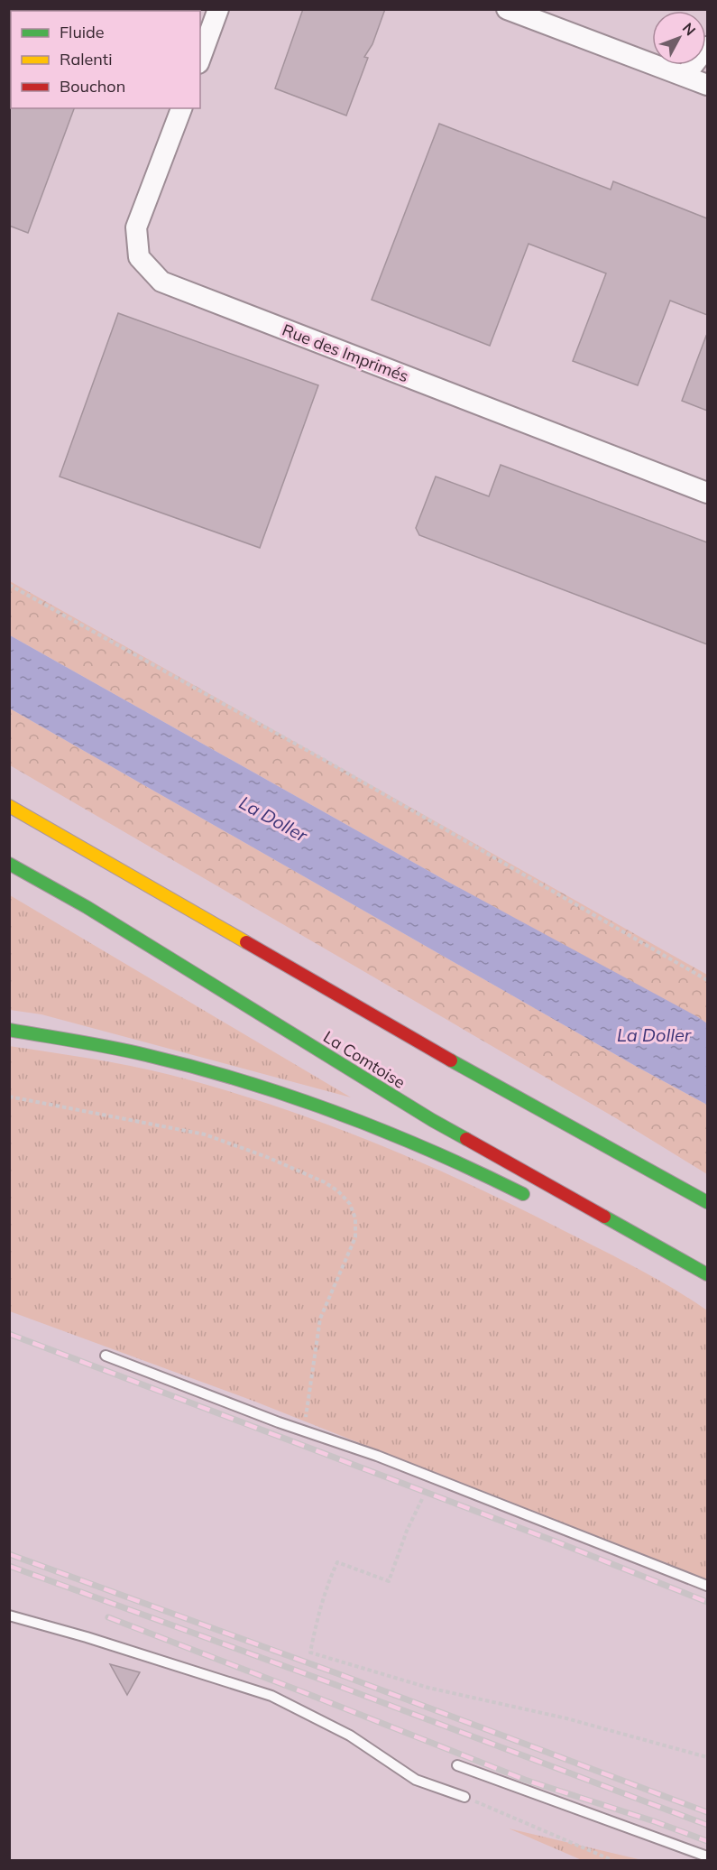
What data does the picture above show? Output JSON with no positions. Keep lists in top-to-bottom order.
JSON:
{
  "streets": {
    "highway": ["La Comtoise"],
    "street": ["Rue des Imprimés"]
  },
  "water": ["La Doller"],
  "legend": ["Fluide", "Ralenti", "Bouchon"],
  "north": "top right"
}
